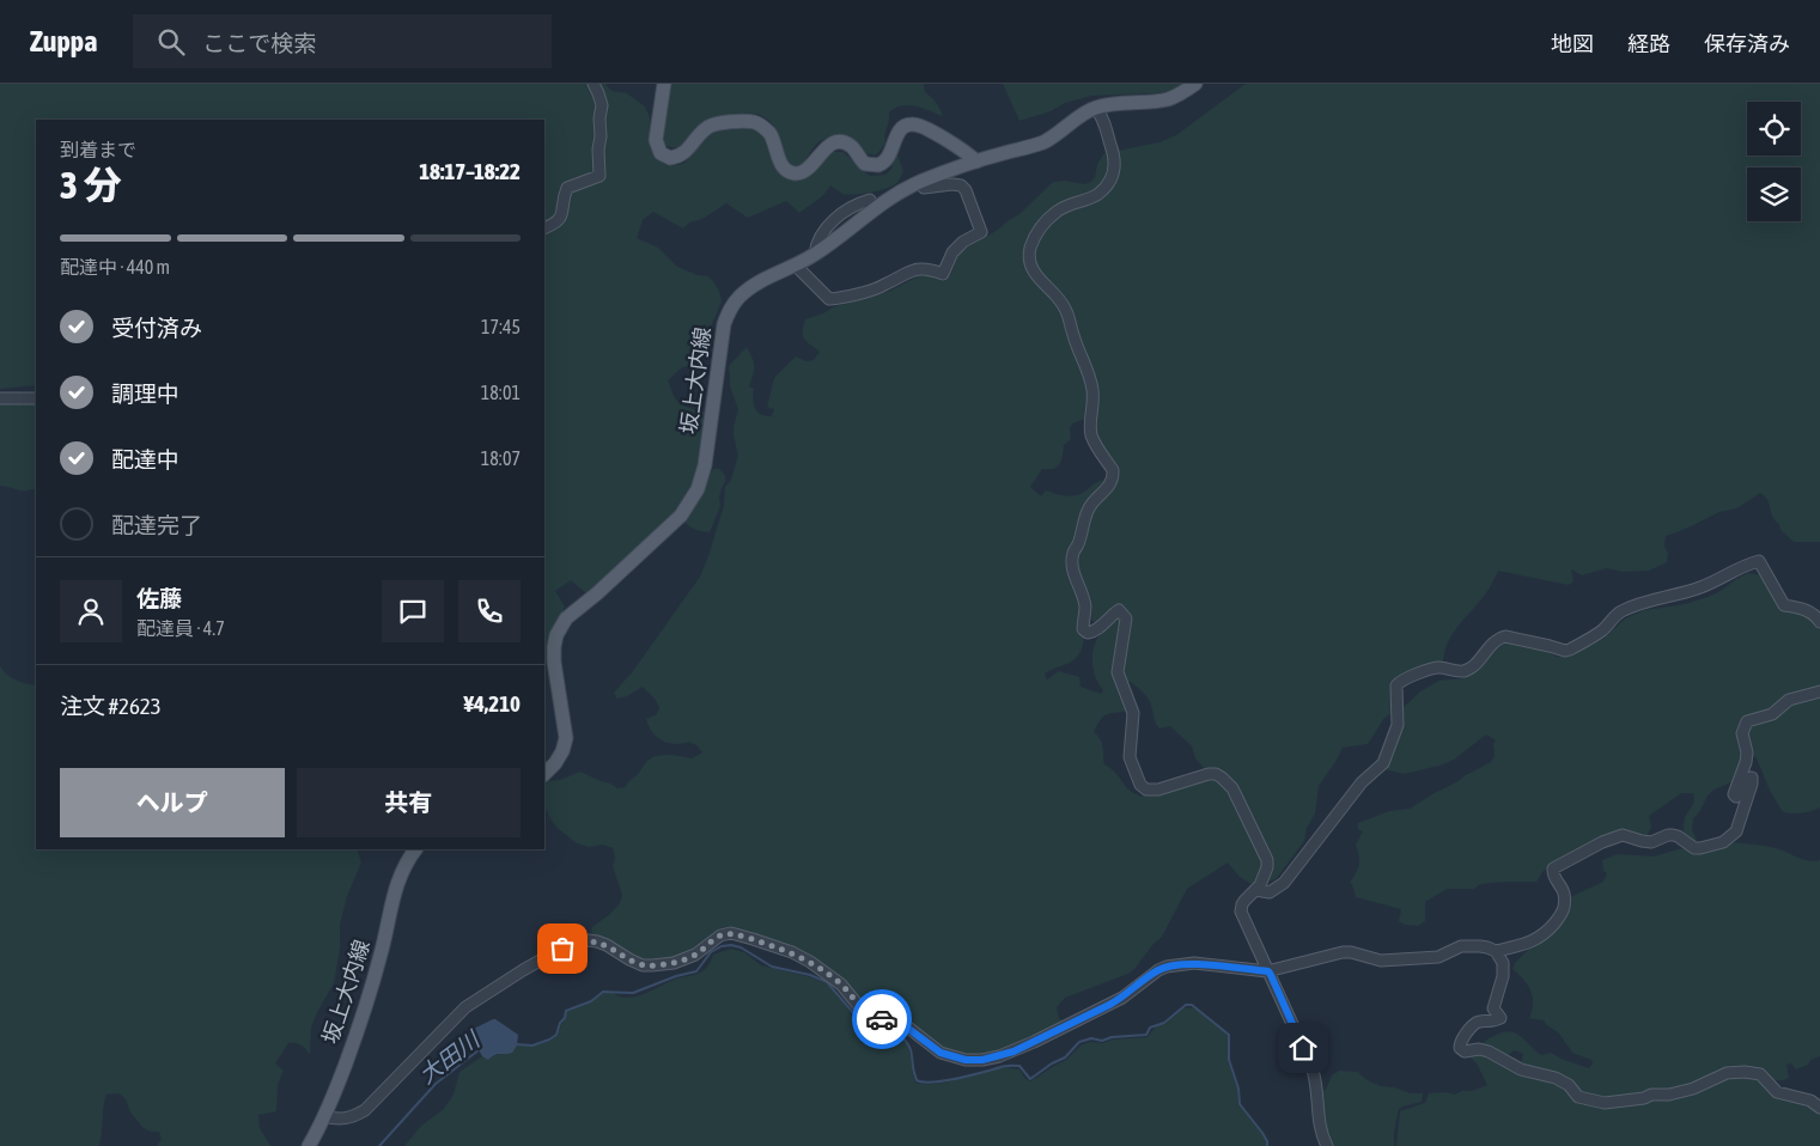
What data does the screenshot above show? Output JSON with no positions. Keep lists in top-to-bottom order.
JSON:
{
  "streets": {
    "main road": ["坂上大内線"]
  },
  "water": ["大田川"],
  "page": {
    "header": "Zuppa",
    "search": "ここで検索",
    "nav": ["地図", "経路", "保存済み"],
    "heading": ["3 分", "到着まで", "18:17–18:22"],
    "panel": [
      "佐藤",
      "配達員 · 4.7",
      "注文 #2623",
      "¥4,210"
    ],
    "bar": "配達中 · 440 m",
    "list": [
      ["受付済み", "17:45"],
      ["調理中", "18:01"],
      ["配達中", "18:07"],
      "配達完了"
    ],
    "buttons": ["ヘルプ", "共有"]
  }
}
